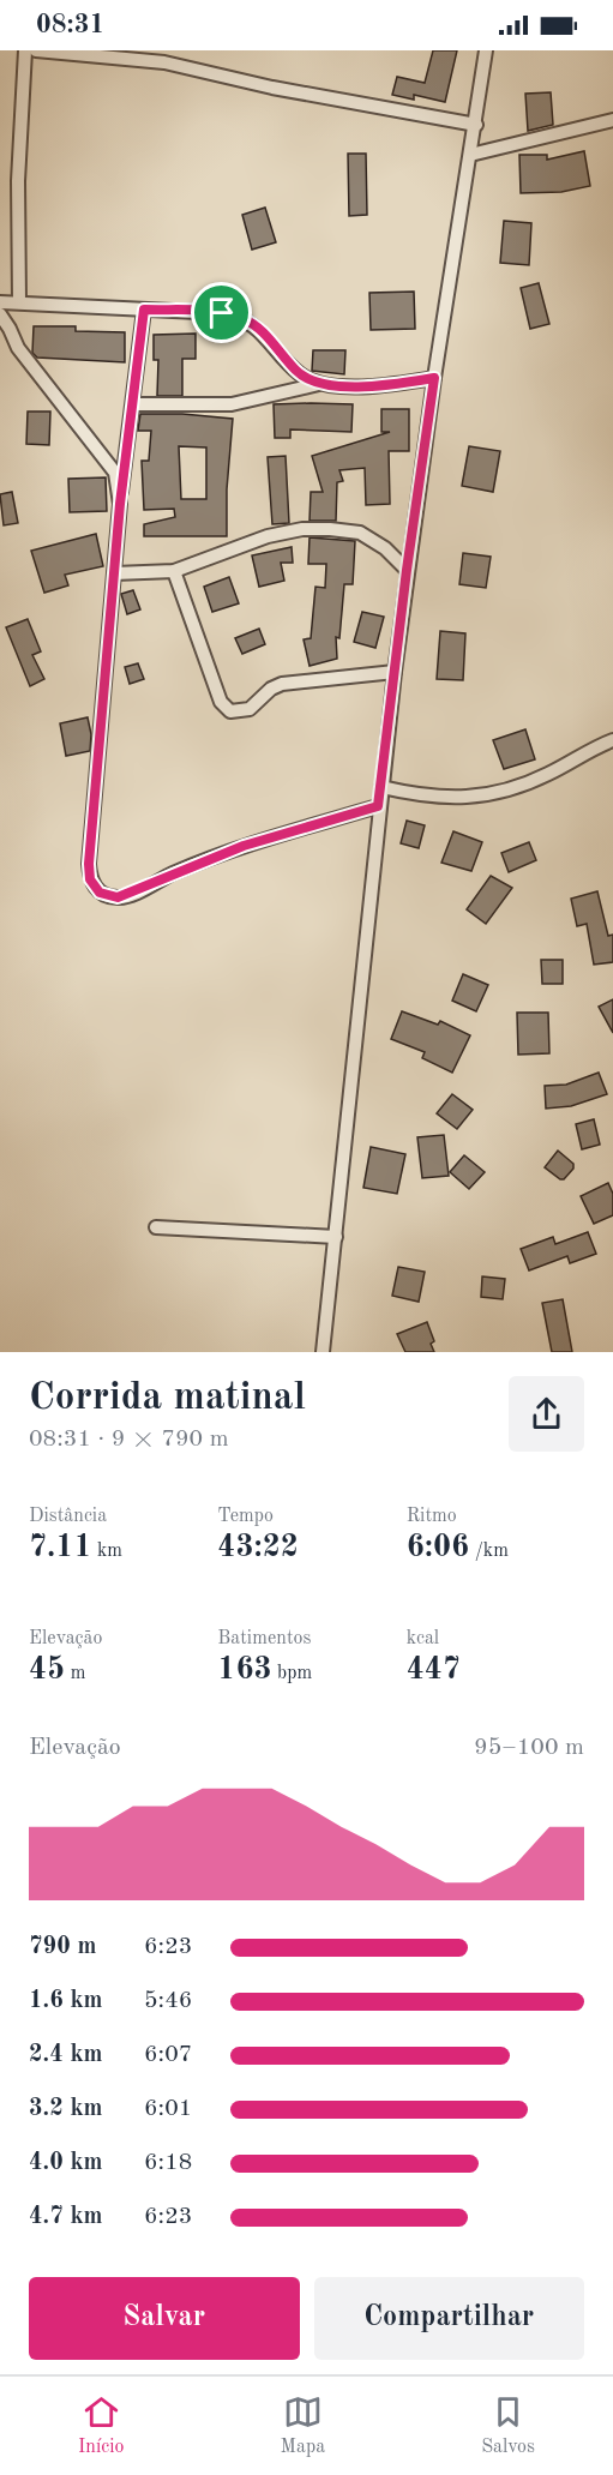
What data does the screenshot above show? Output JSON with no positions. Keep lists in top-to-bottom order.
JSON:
{
  "page": {
    "status": "08:31",
    "heading": ["Corrida matinal", "08:31 · 9 × 790 m"],
    "stats": [
      ["Distância", "7.11 km"],
      ["Tempo", "43:22"],
      ["Ritmo", "6:06 /km"],
      ["Elevação", "45 m"],
      ["Batimentos", "163 bpm"],
      ["kcal", "447"]
    ],
    "chart": ["Elevação", "95–100 m"],
    "list": [
      {
        "name": "790 m",
        "note": "6:23"
      },
      {
        "name": "1.6 km",
        "note": "5:46"
      },
      {
        "name": "2.4 km",
        "note": "6:07"
      },
      {
        "name": "3.2 km",
        "note": "6:01"
      },
      {
        "name": "4.0 km",
        "note": "6:18"
      },
      {
        "name": "4.7 km",
        "note": "6:23"
      }
    ],
    "buttons": ["Salvar", "Compartilhar"],
    "tabs": ["Início", "Mapa", "Salvos"]
  }
}
